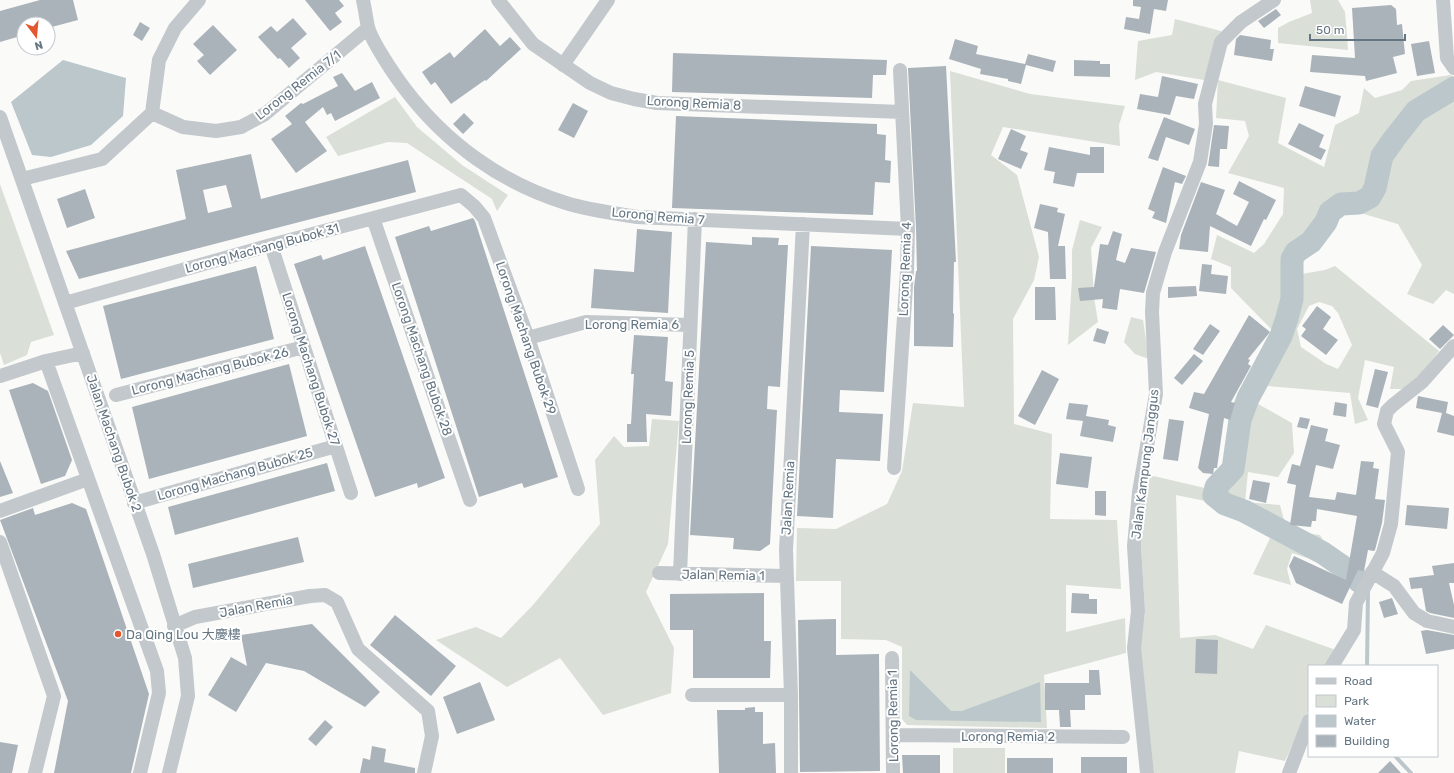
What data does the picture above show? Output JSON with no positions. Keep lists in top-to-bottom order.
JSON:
{
  "streets": {
    "street": [
      "Lorong Remia 7/1",
      "Lorong Remia 8",
      "Lorong Remia 7",
      "Lorong Machang Bubok 31",
      "Lorong Remia 4",
      "Lorong Remia 6",
      "Lorong Machang Bubok 29",
      "Lorong Machang Bubok 28",
      "Lorong Machang Bubok 27",
      "Lorong Machang Bubok 26",
      "Lorong Remia 5",
      "Jalan Machang Bubok 2",
      "Jalan Kampung Janggus",
      "Lorong Machang Bubok 25",
      "Jalan Remia",
      "Jalan Remia 1",
      "Lorong Remia 1",
      "Lorong Remia 2"
    ]
  },
  "crossings": [
    ["Lorong Remia 7/1", "Lorong Remia 7"],
    ["Lorong Remia 8", "Lorong Remia 4"],
    ["Lorong Remia 7", "Lorong Remia 4"],
    ["Lorong Remia 7", "Lorong Remia 5"],
    ["Lorong Remia 7", "Jalan Remia"],
    ["Lorong Machang Bubok 31", "Lorong Machang Bubok 29"],
    ["Lorong Machang Bubok 31", "Lorong Machang Bubok 28"],
    ["Lorong Machang Bubok 31", "Lorong Machang Bubok 27"],
    ["Lorong Machang Bubok 31", "Jalan Machang Bubok 2"],
    ["Lorong Remia 6", "Lorong Machang Bubok 29"],
    ["Lorong Remia 6", "Lorong Remia 5"],
    ["Lorong Machang Bubok 27", "Lorong Machang Bubok 26"],
    ["Lorong Machang Bubok 27", "Lorong Machang Bubok 25"],
    ["Lorong Remia 5", "Jalan Remia 1"],
    ["Jalan Machang Bubok 2", "Lorong Machang Bubok 25"],
    ["Jalan Machang Bubok 2", "Jalan Remia"],
    ["Jalan Remia", "Jalan Remia 1"],
    ["Lorong Remia 1", "Lorong Remia 2"]
  ],
  "places": ["Da Qing Lou 大慶樓"],
  "legend": [
    "Road",
    "Park",
    "Water",
    "Building"
  ],
  "scale_bar": "50 m",
  "north": "bottom"
}
